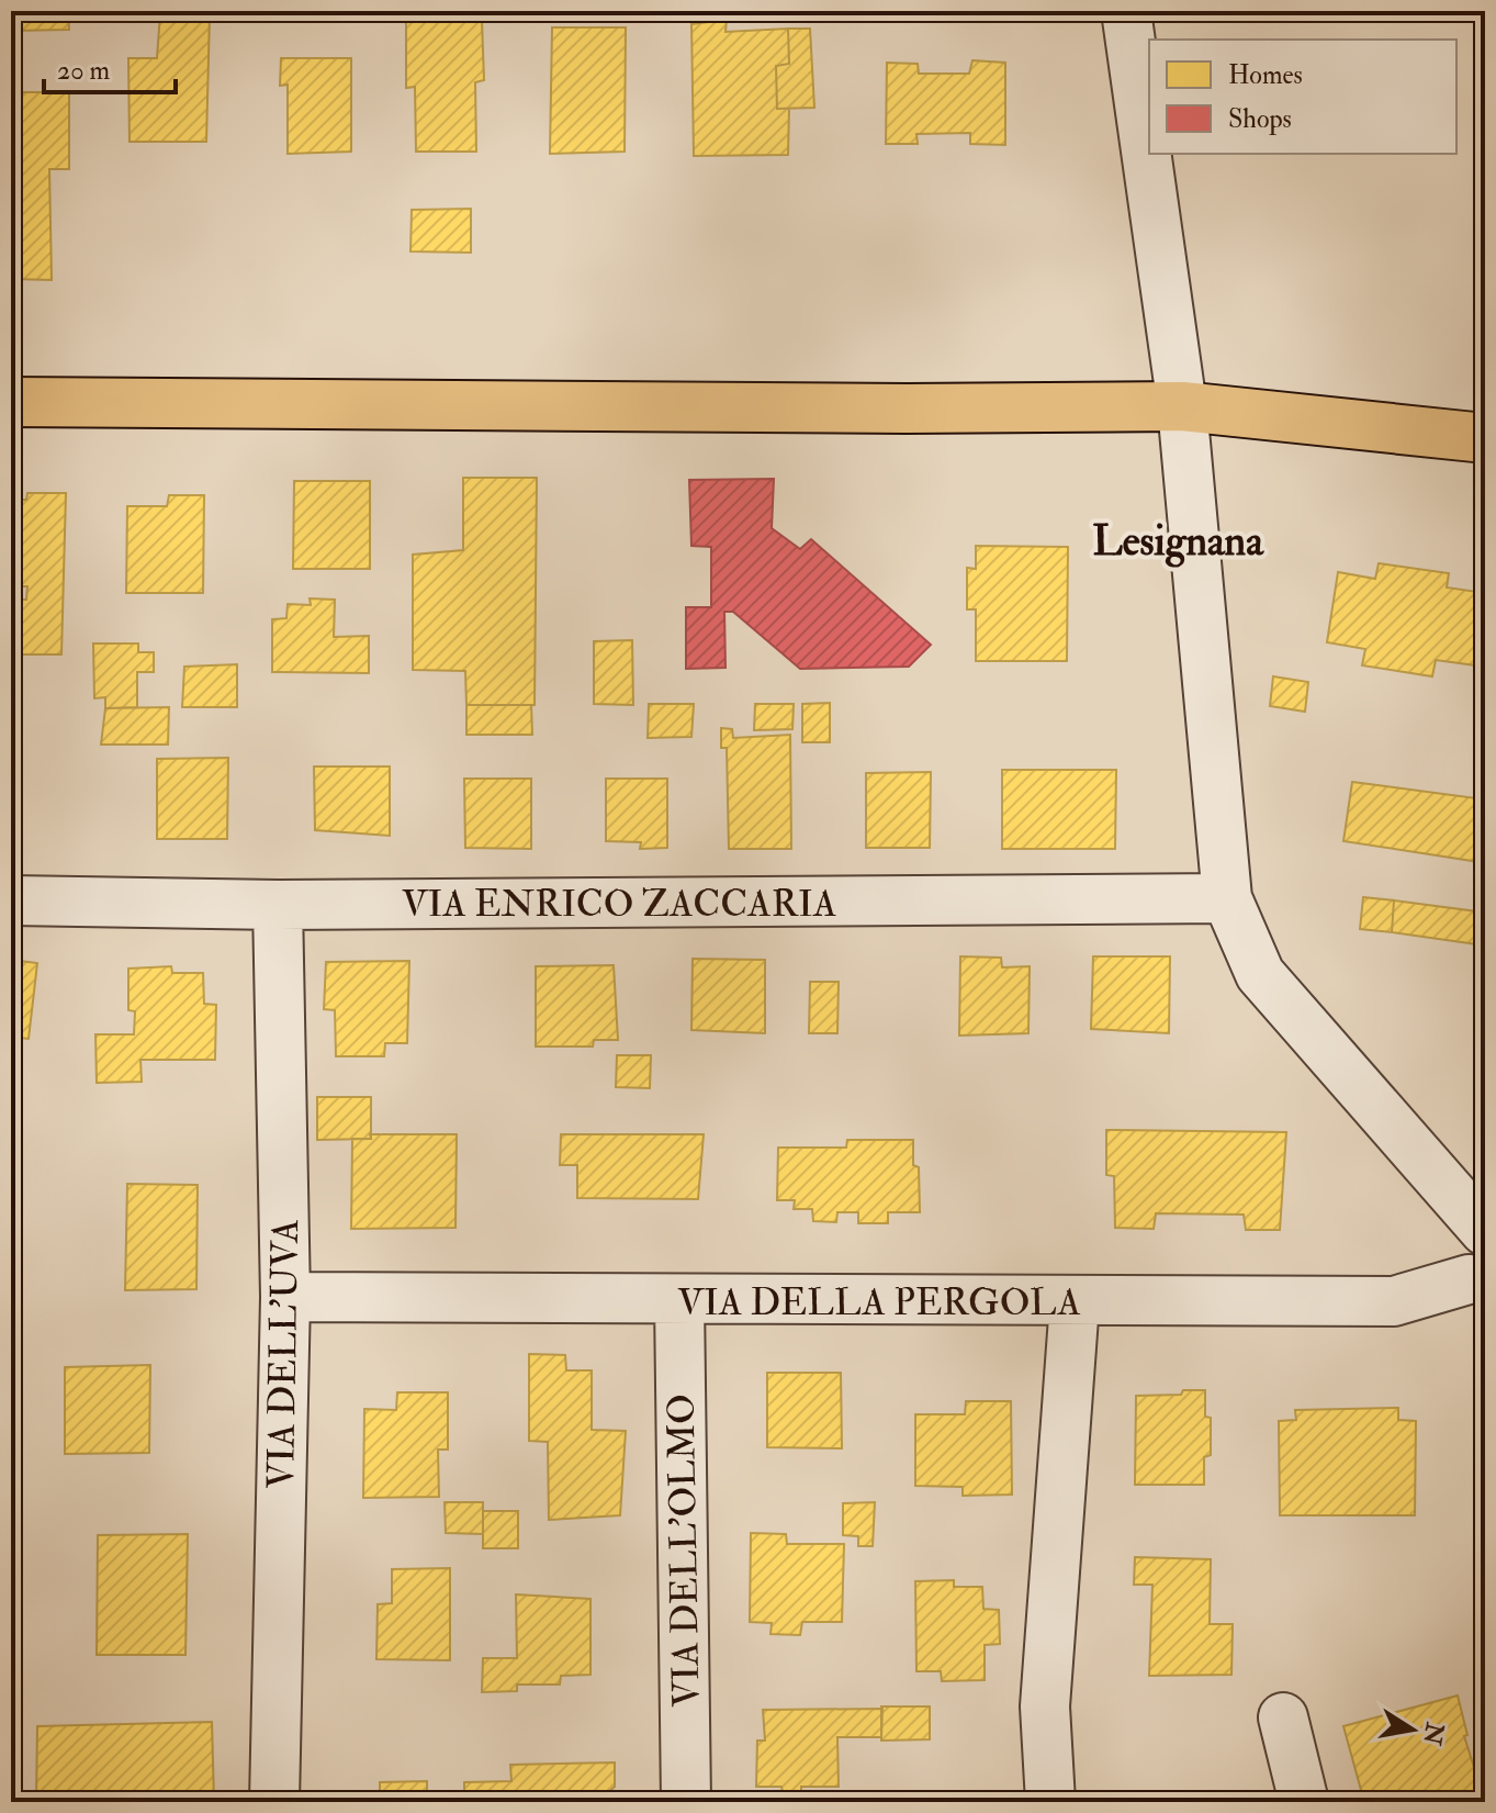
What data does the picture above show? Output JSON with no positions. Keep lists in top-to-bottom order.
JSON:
{
  "streets": {
    "street": [
      "VIA ENRICO ZACCARIA",
      "VIA DELLA PERGOLA",
      "VIA DELL'UVA",
      "VIA DELL'OLMO"
    ]
  },
  "crossings": [
    ["VIA ENRICO ZACCARIA", "VIA DELL'UVA"],
    ["VIA DELLA PERGOLA", "VIA DELL'UVA"],
    ["VIA DELLA PERGOLA", "VIA DELL'OLMO"]
  ],
  "districts": ["Lesignana"],
  "legend": ["Homes", "Shops"],
  "scale_bar": "20 m",
  "north": "right"
}
